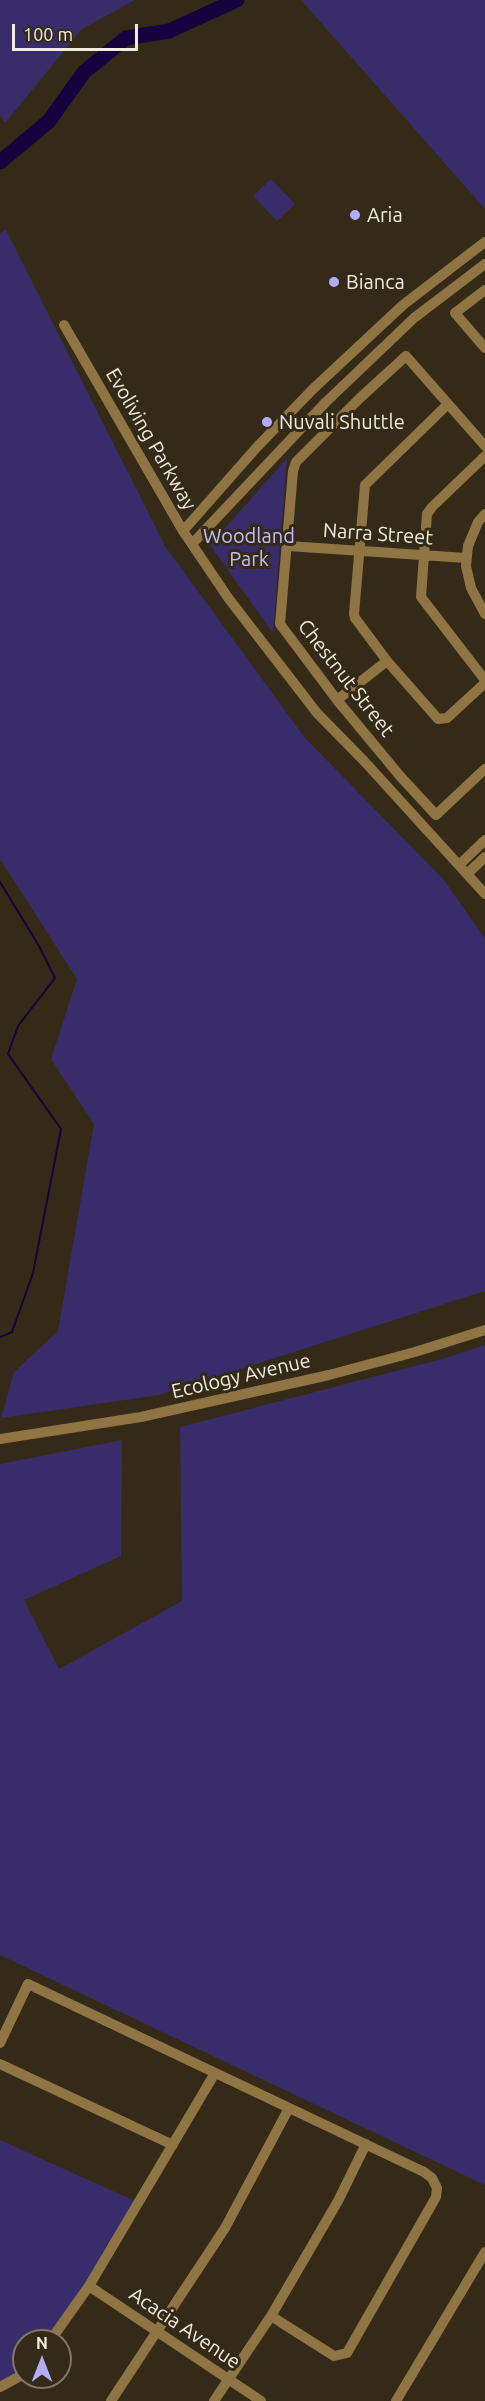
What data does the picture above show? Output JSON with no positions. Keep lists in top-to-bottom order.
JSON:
{
  "streets": {
    "street": [
      "Evoliving Parkway",
      "Narra Street",
      "Chestnut Street",
      "Ecology Avenue",
      "Acacia Avenue"
    ]
  },
  "crossings": [
    ["Narra Street", "Chestnut Street"]
  ],
  "parks": ["Woodland Park"],
  "places": ["Aria", "Bianca", "Nuvali Shuttle"],
  "scale_bar": "100 m",
  "north": "top"
}
